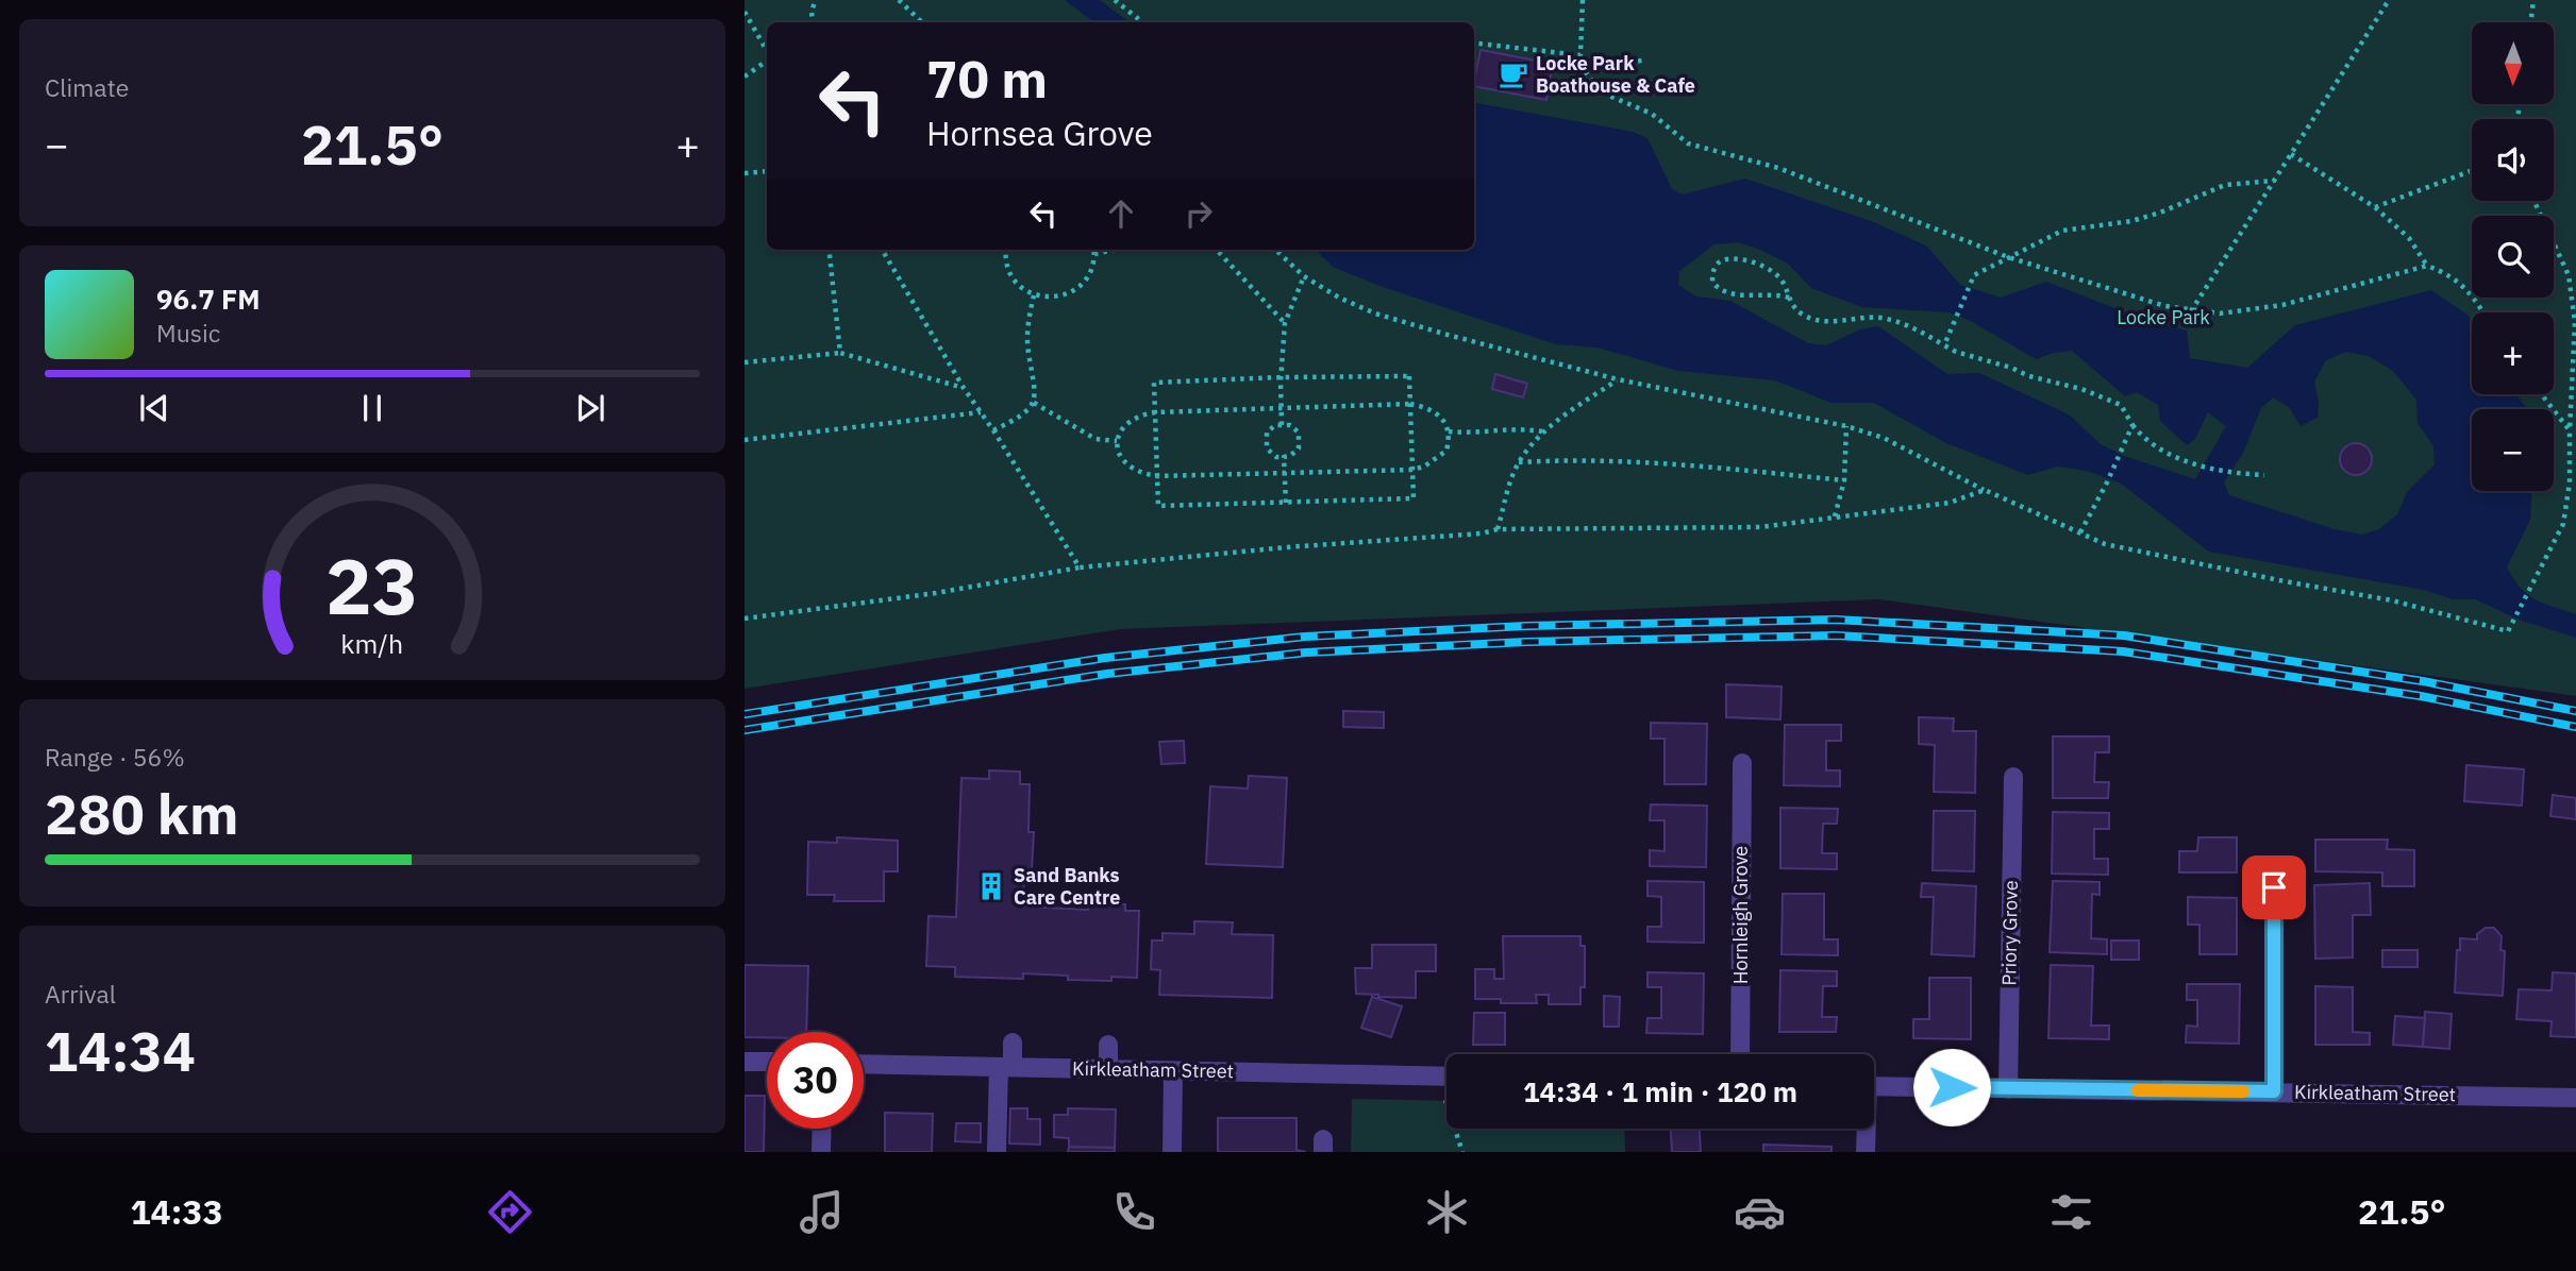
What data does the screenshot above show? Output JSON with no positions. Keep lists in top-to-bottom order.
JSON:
{
  "streets": {
    "street": ["Hornleigh Grove", "Priory Grove", "Kirkleatham Street"]
  },
  "crossings": [
    ["Priory Grove", "Kirkleatham Street"]
  ],
  "parks": ["Locke Park"],
  "places": {
    "cafe": ["Locke Park Boathouse & Cafe"],
    "building": ["Sand Banks Care Centre"]
  },
  "north": "bottom",
  "page": {
    "tile": [
      "Climate",
      ["Range · 56%", "280 km"],
      ["Arrival", "14:34"]
    ],
    "map_buttons": ["+", "−"],
    "turn": ["70 m", "Hornsea Grove"],
    "heat": ["−", "21.5°", "+"],
    "song": ["96.7 FM", "Music"],
    "limit": "30",
    "trip": "14:34 · 1 min · 120 m",
    "tabs": ["14:33", "21.5°"],
    "gauge": ["23", "km/h"]
  }
}
